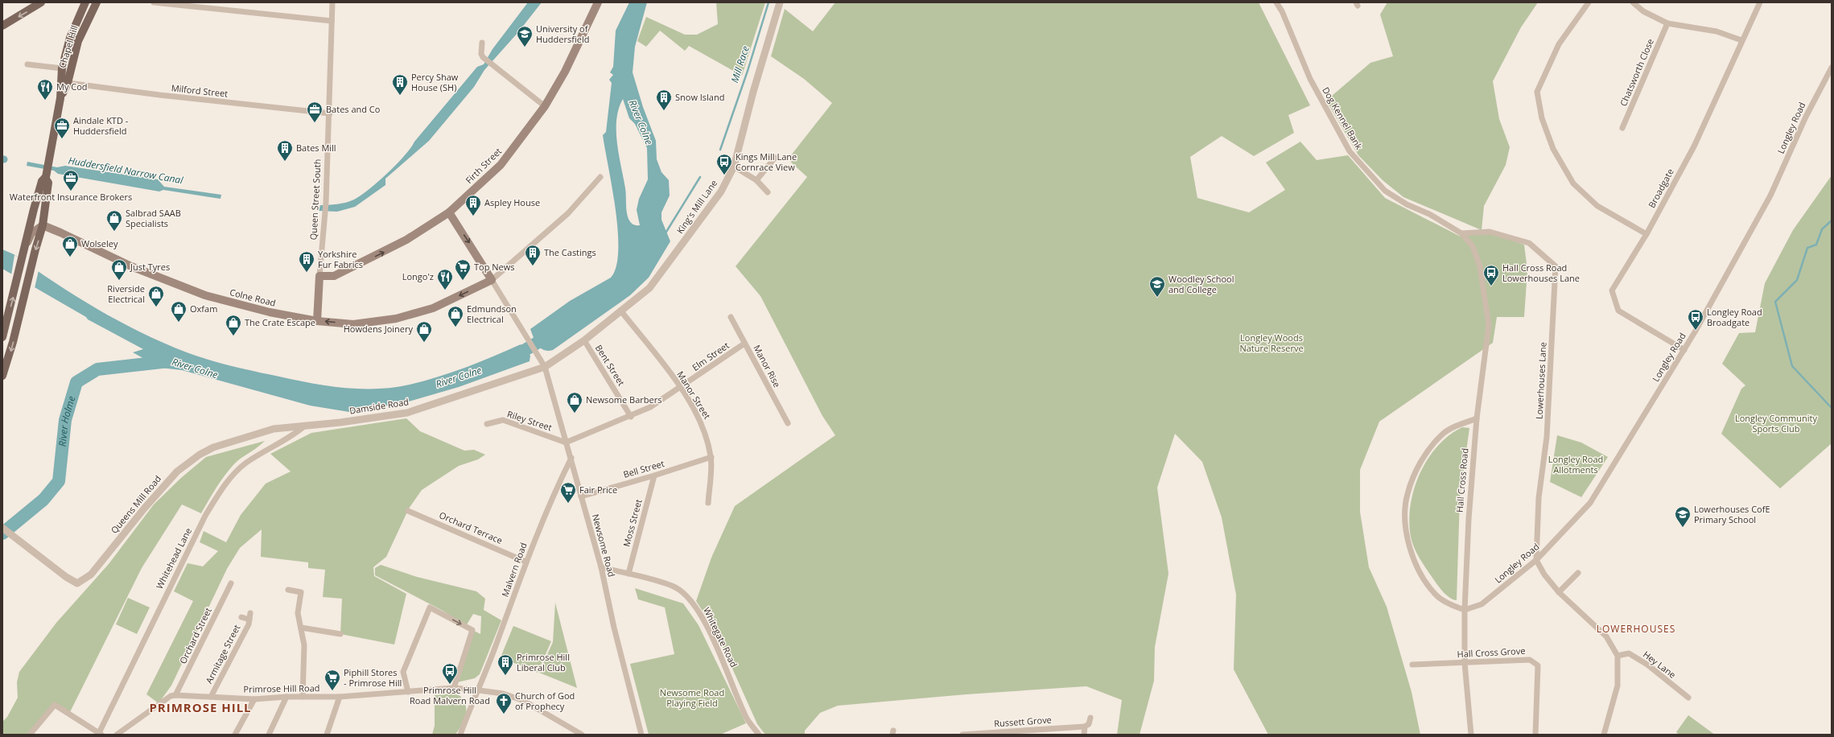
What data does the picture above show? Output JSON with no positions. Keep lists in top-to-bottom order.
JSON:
{
  "streets": {
    "main road": [
      "Chapel Hill",
      "Firth Street",
      "Queen Street South",
      "Colne Road"
    ],
    "street": [
      "Chatsworth Close",
      "Milford Street",
      "Dog Kennel Bank",
      "Longley Road",
      "Broadgate",
      "King's Mill Lane",
      "Elm Street",
      "Bent Street",
      "Manor Rise",
      "Lowerhouses Lane",
      "Manor Street",
      "Damside Road",
      "Riley Street",
      "Bell Street",
      "Hall Cross Road",
      "Queens Mill Road",
      "Moss Street",
      "Orchard Terrace",
      "Newsome Road",
      "Whitehead Lane",
      "Malvern Road",
      "Orchard Street",
      "Whitegate Road",
      "Hall Cross Grove",
      "Armitage Street",
      "Hey Lane",
      "Primrose Hill Road",
      "Russett Grove"
    ]
  },
  "crossings": [
    ["Chapel Hill", "Milford Street"],
    ["Chapel Hill", "Colne Road"],
    ["Milford Street", "Queen Street South"],
    ["Dog Kennel Bank", "Lowerhouses Lane"],
    ["Dog Kennel Bank", "Hall Cross Road"],
    ["Longley Road", "Broadgate"],
    ["Longley Road", "Lowerhouses Lane"],
    ["Longley Road", "Hall Cross Road"],
    ["Firth Street", "Queen Street South"],
    ["Queen Street South", "Colne Road"],
    ["King's Mill Lane", "Bent Street"],
    ["King's Mill Lane", "Manor Street"],
    ["King's Mill Lane", "Damside Road"],
    ["King's Mill Lane", "Newsome Road"],
    ["Colne Road", "Newsome Road"],
    ["Elm Street", "Bent Street"],
    ["Elm Street", "Manor Rise"],
    ["Elm Street", "Manor Street"],
    ["Elm Street", "Riley Street"],
    ["Elm Street", "Newsome Road"],
    ["Lowerhouses Lane", "Hall Cross Road"],
    ["Manor Street", "Bell Street"],
    ["Damside Road", "Queens Mill Road"],
    ["Damside Road", "Newsome Road"],
    ["Damside Road", "Whitehead Lane"],
    ["Riley Street", "Newsome Road"],
    ["Bell Street", "Moss Street"],
    ["Bell Street", "Newsome Road"],
    ["Hall Cross Road", "Hall Cross Grove"],
    ["Queens Mill Road", "Whitehead Lane"],
    ["Moss Street", "Whitegate Road"],
    ["Orchard Terrace", "Malvern Road"],
    ["Newsome Road", "Malvern Road"],
    ["Newsome Road", "Whitegate Road"],
    ["Malvern Road", "Primrose Hill Road"],
    ["Orchard Street", "Primrose Hill Road"],
    ["Armitage Street", "Primrose Hill Road"]
  ],
  "one_way": ["Firth Street", "Colne Road"],
  "districts": ["LOWERHOUSES", "PRIMROSE HILL"],
  "water": [
    "Mill Race",
    "River Colne",
    "Huddersfield Narrow Canal",
    "River Holme"
  ],
  "parks": [
    "Longley Woods Nature Reserve",
    "Longley Community Sports Club",
    "Longley Road Allotments",
    "Newsome Road Playing Field"
  ],
  "places": {
    "school or university": ["University of Huddersfield", "Woodley School and College", "Lowerhouses CofE Primary School"],
    "building": [
      "Percy Shaw House (SH)",
      "Snow Island",
      "Bates Mill",
      "Aspley House",
      "The Castings",
      "Yorkshire Fur Fabrics",
      "Primrose Hill Liberal Club"
    ],
    "restaurant": ["My Cod", "Longo'z"],
    "office": ["Bates and Co", "Aindale KTD - Huddersfield", "Waterfront Insurance Brokers"],
    "bus stop": [
      "Kings Mill Lane Cornrace View",
      "Hall Cross Road Lowerhouses Lane",
      "Longley Road Broadgate",
      "Primrose Hill Road Malvern Road"
    ],
    "shop": [
      "Salbrad SAAB Specialists",
      "Wolseley",
      "Just Tyres",
      "Riverside Electrical",
      "Oxfam",
      "Edmundson Electrical",
      "The Crate Escape",
      "Howdens Joinery",
      "Newsome Barbers"
    ],
    "supermarket": ["Top News", "Fair Price", "Piphill Stores - Primrose Hill"],
    "church": ["Church of God of Prophecy"]
  }
}
